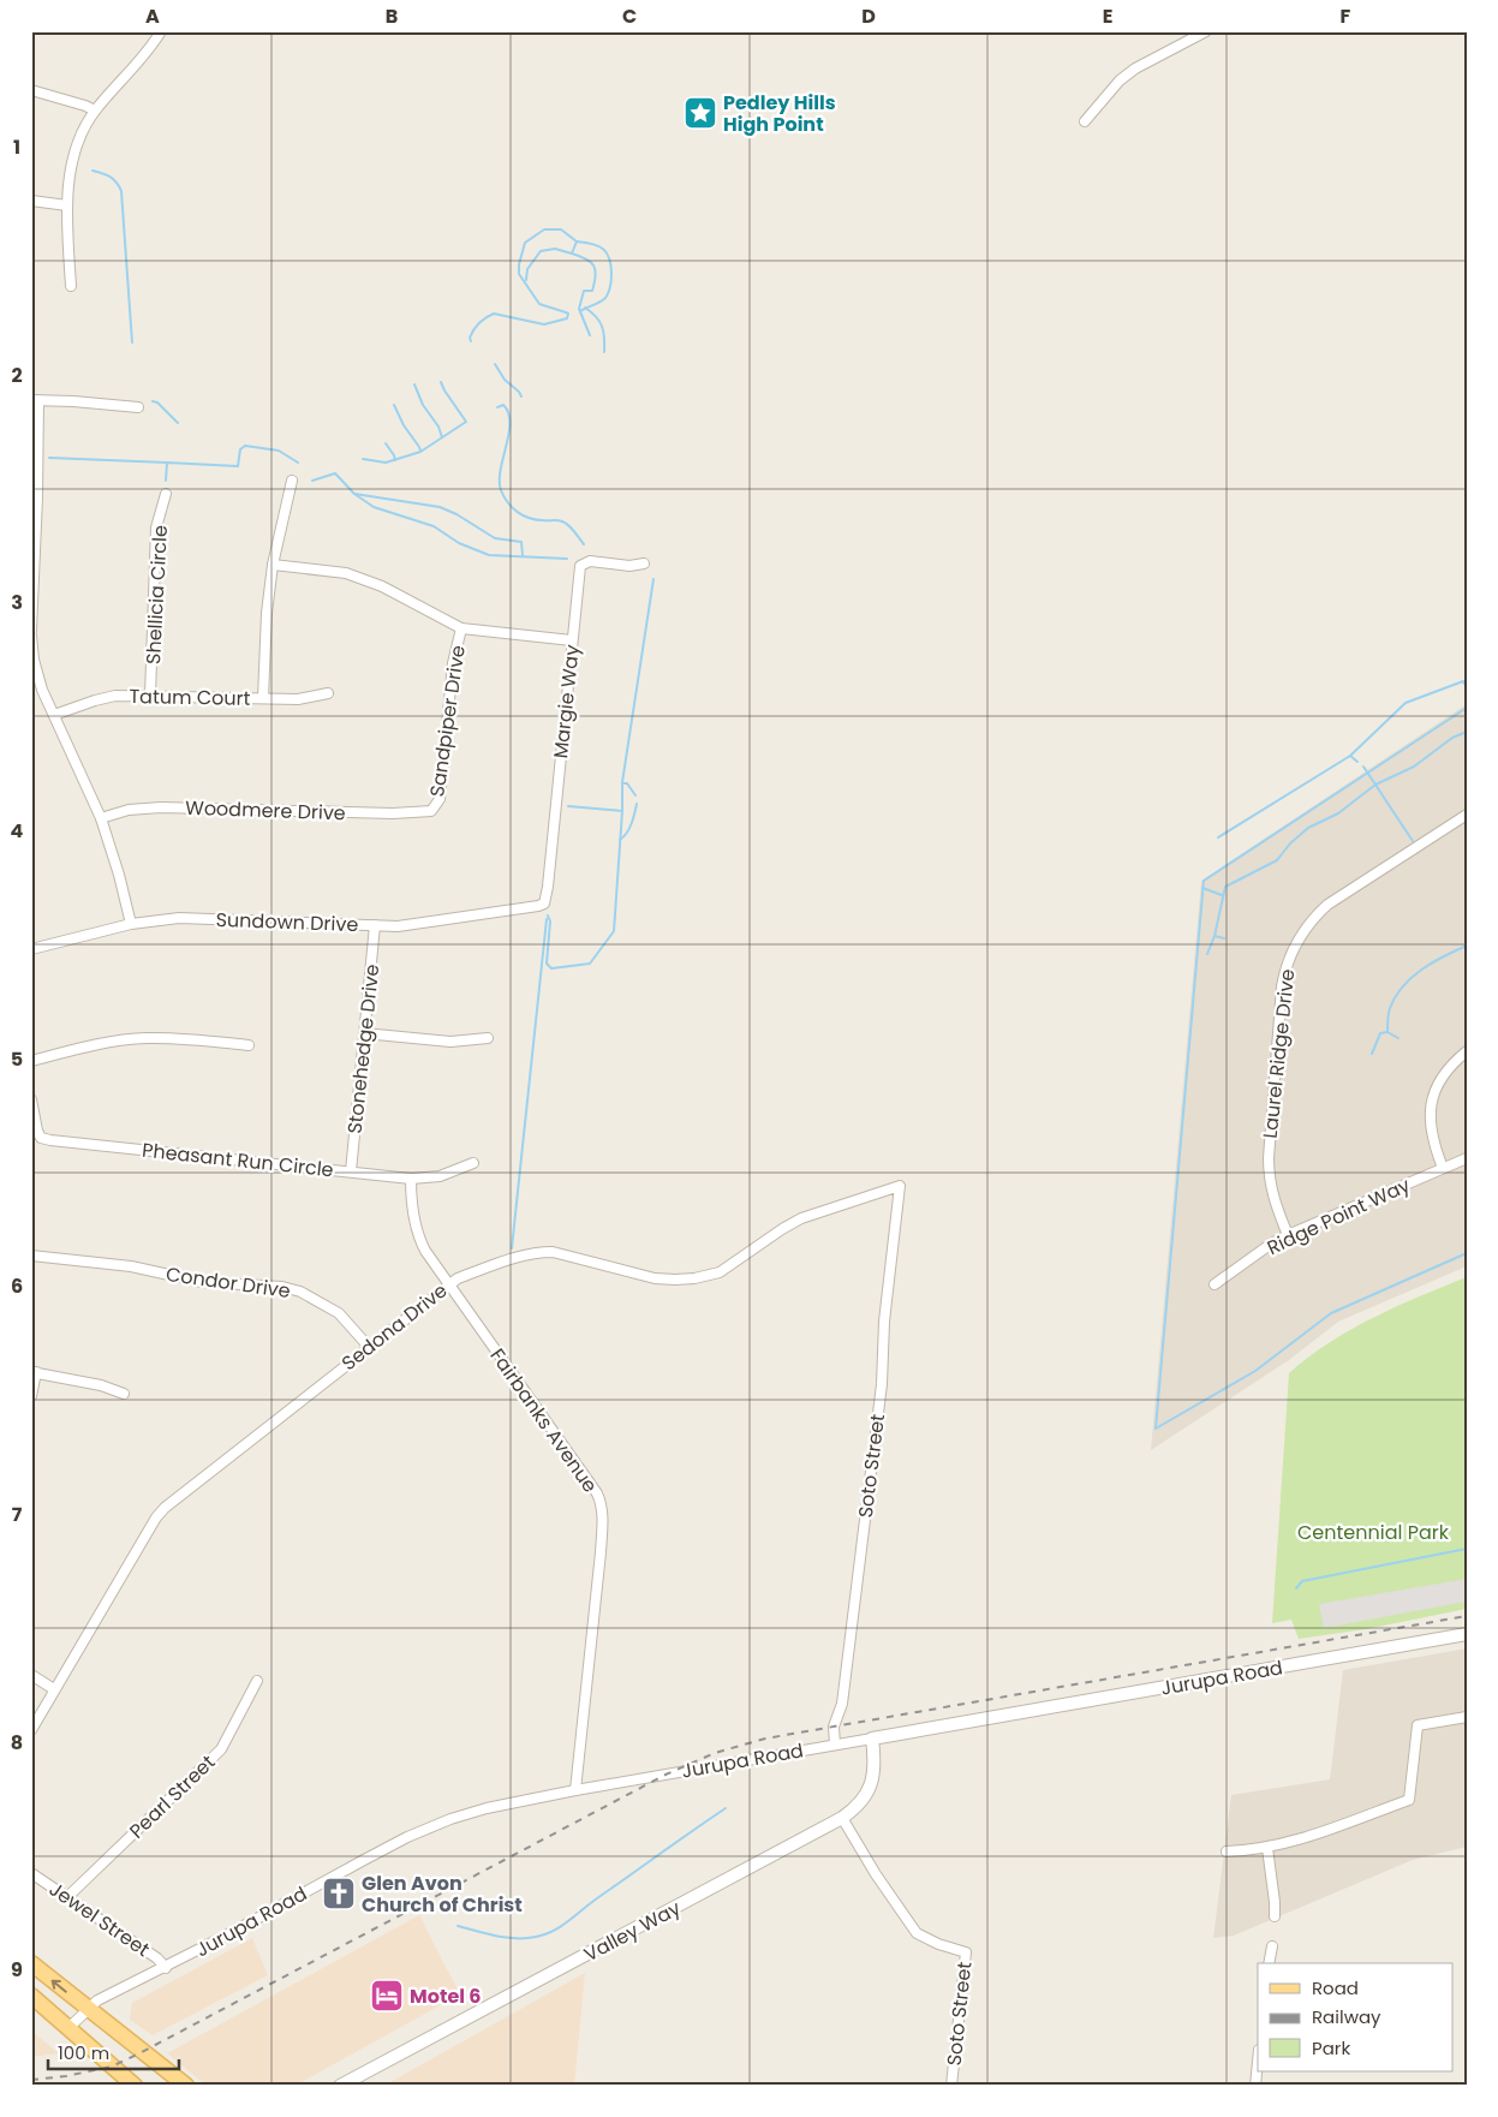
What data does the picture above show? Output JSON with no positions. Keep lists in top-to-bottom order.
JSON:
{
  "streets": {
    "street": [
      "Shellicia Circle",
      "Tatum Court",
      "Margie Way",
      "Sandpiper Drive",
      "Woodmere Drive",
      "Sundown Drive",
      "Stonehedge Drive",
      "Laurel Ridge Drive",
      "Pheasant Run Circle",
      "Ridge Point Way",
      "Condor Drive",
      "Sedona Drive",
      "Fairbanks Avenue",
      "Soto Street",
      "Jurupa Road",
      "Pearl Street",
      "Jewel Street",
      "Valley Way"
    ]
  },
  "crossings": [
    ["Shellicia Circle", "Tatum Court"],
    ["Margie Way", "Sundown Drive"],
    ["Sandpiper Drive", "Woodmere Drive"],
    ["Sundown Drive", "Stonehedge Drive"],
    ["Stonehedge Drive", "Pheasant Run Circle"],
    ["Laurel Ridge Drive", "Ridge Point Way"],
    ["Pheasant Run Circle", "Fairbanks Avenue"],
    ["Condor Drive", "Sedona Drive"],
    ["Sedona Drive", "Fairbanks Avenue"],
    ["Sedona Drive", "Soto Street"],
    ["Fairbanks Avenue", "Jurupa Road"],
    ["Soto Street", "Jurupa Road"],
    ["Soto Street", "Valley Way"],
    ["Jurupa Road", "Jewel Street"],
    ["Jurupa Road", "Valley Way"],
    ["Pearl Street", "Jewel Street"]
  ],
  "parks": ["Centennial Park"],
  "places": {
    "place": ["Pedley Hills High Point"],
    "church": ["Glen Avon Church of Christ"],
    "hotel": ["Motel 6"]
  },
  "legend": ["Road", "Railway", "Park"],
  "scale_bar": "100 m",
  "grid": {
    "columns": [
      "A",
      "B",
      "C",
      "D",
      "E",
      "F"
    ],
    "rows": [
      "1",
      "2",
      "3",
      "4",
      "5",
      "6",
      "7",
      "8",
      "9"
    ]
  }
}
